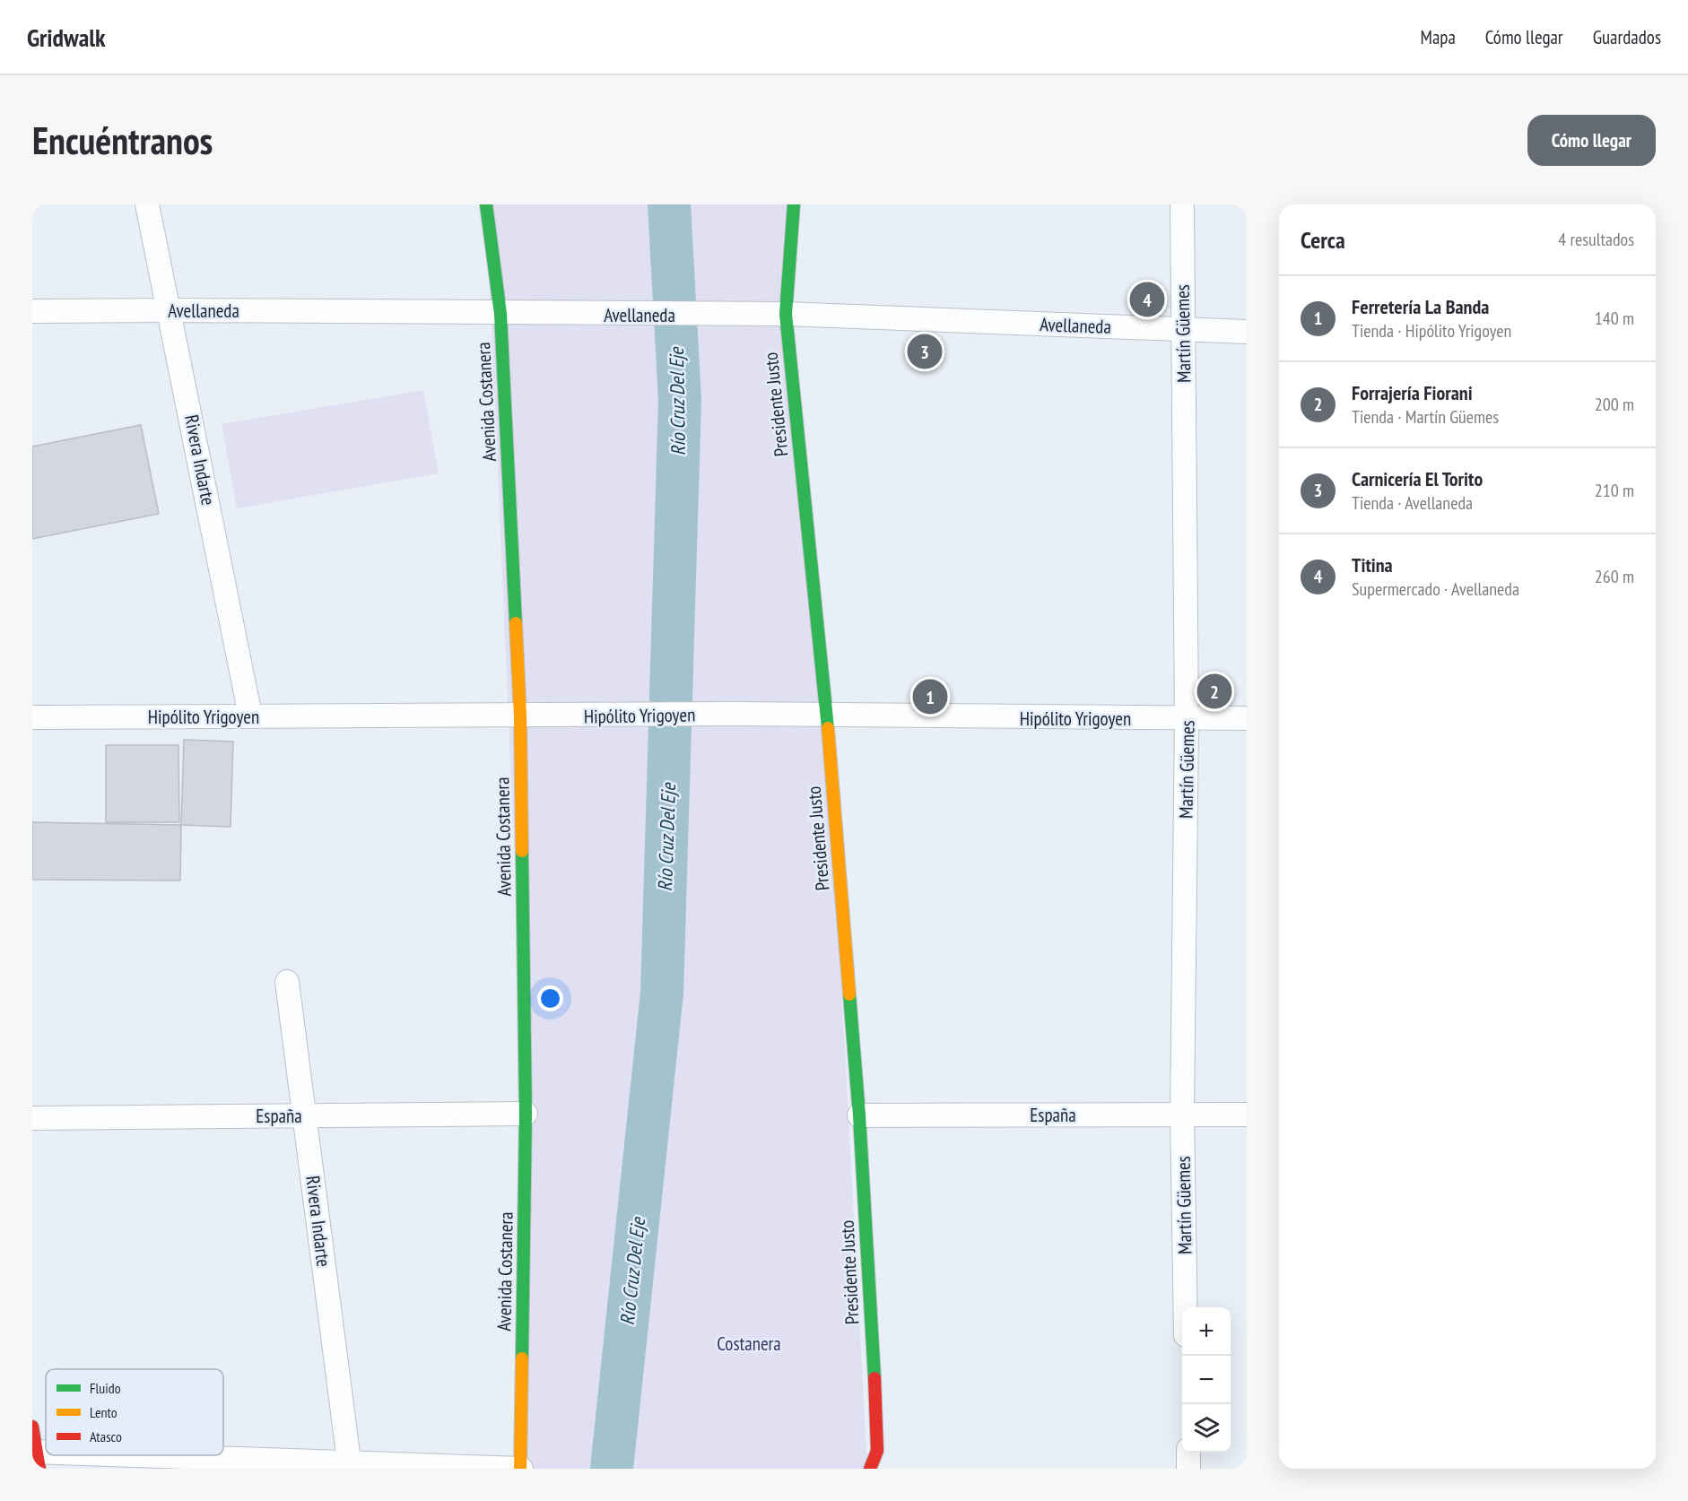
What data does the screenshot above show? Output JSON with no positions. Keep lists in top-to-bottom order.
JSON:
{
  "streets": {
    "street": [
      "Avellaneda",
      "Martín Güemes",
      "Avenida Costanera",
      "Presidente Justo",
      "Rivera Indarte",
      "Hipólito Yrigoyen",
      "España"
    ]
  },
  "crossings": [
    ["Avellaneda", "Martín Güemes"],
    ["Avellaneda", "Avenida Costanera"],
    ["Avellaneda", "Presidente Justo"],
    ["Avellaneda", "Rivera Indarte"],
    ["Martín Güemes", "Hipólito Yrigoyen"],
    ["Martín Güemes", "España"],
    ["Avenida Costanera", "Hipólito Yrigoyen"],
    ["Avenida Costanera", "España"],
    ["Presidente Justo", "Hipólito Yrigoyen"],
    ["Presidente Justo", "España"],
    ["Rivera Indarte", "Hipólito Yrigoyen"],
    ["Rivera Indarte", "España"]
  ],
  "water": ["Río Cruz Del Eje"],
  "parks": ["Costanera"],
  "legend": ["Fluido", "Lento", "Atasco"],
  "page": {
    "header": "Gridwalk",
    "nav": ["Mapa", "Cómo llegar", "Guardados"],
    "buttons": "Cómo llegar",
    "title": "Encuéntranos",
    "heading": ["Cerca", "4 resultados"],
    "list": [
      {
        "mark": "1",
        "name": "Ferretería La Banda",
        "note": "Tienda · Hipólito Yrigoyen",
        "value": "140 m"
      },
      {
        "mark": "2",
        "name": "Forrajería Fiorani",
        "note": "Tienda · Martín Güemes",
        "value": "200 m"
      },
      {
        "mark": "3",
        "name": "Carnicería El Torito",
        "note": "Tienda · Avellaneda",
        "value": "210 m"
      },
      {
        "mark": "4",
        "name": "Titina",
        "note": "Supermercado · Avellaneda",
        "value": "260 m"
      }
    ],
    "pins": [
      "4",
      "3",
      "2",
      "1"
    ],
    "map_buttons": ["+", "−"]
  }
}
